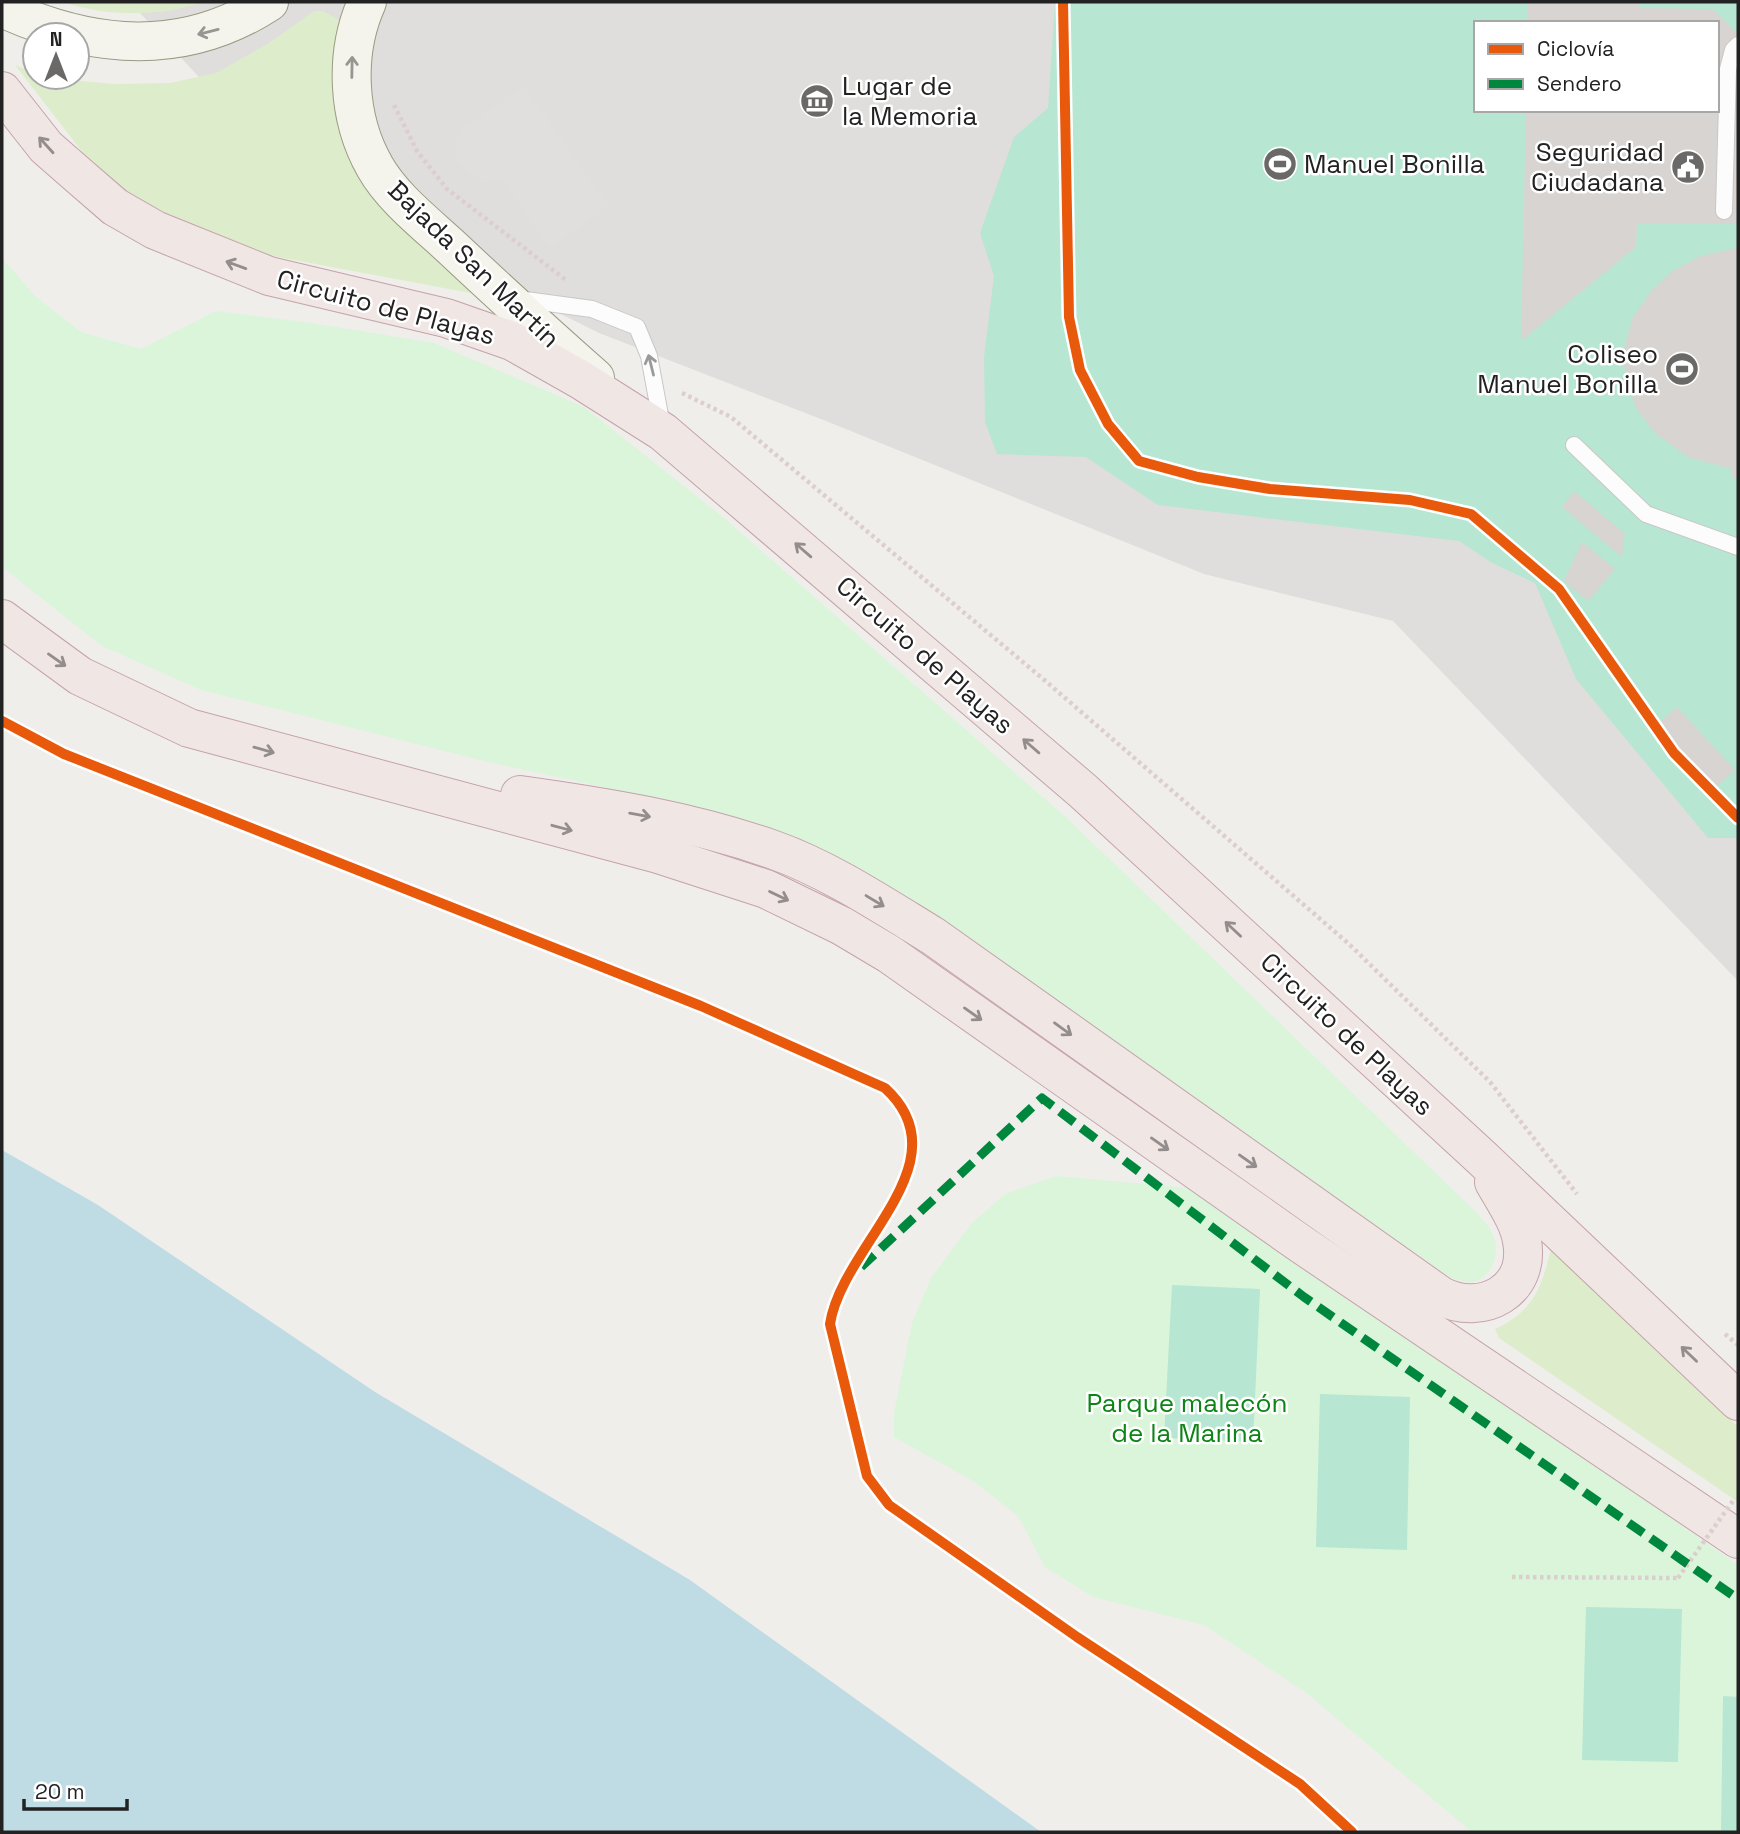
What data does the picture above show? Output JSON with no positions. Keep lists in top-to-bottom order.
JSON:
{
  "streets": {
    "highway": ["Circuito de Playas"],
    "main road": ["Bajada San Martín"]
  },
  "crossings": [
    ["Bajada San Martín", "Circuito de Playas"]
  ],
  "one_way": ["Bajada San Martín"],
  "parks": ["Parque malecón de la Marina"],
  "places": {
    "museum": ["Lugar de la Memoria"],
    "sports": ["Manuel Bonilla", "Coliseo Manuel Bonilla"],
    "public building": ["Seguridad Ciudadana"]
  },
  "legend": ["Ciclovía", "Sendero"],
  "scale_bar": "20 m",
  "north": "top"
}
